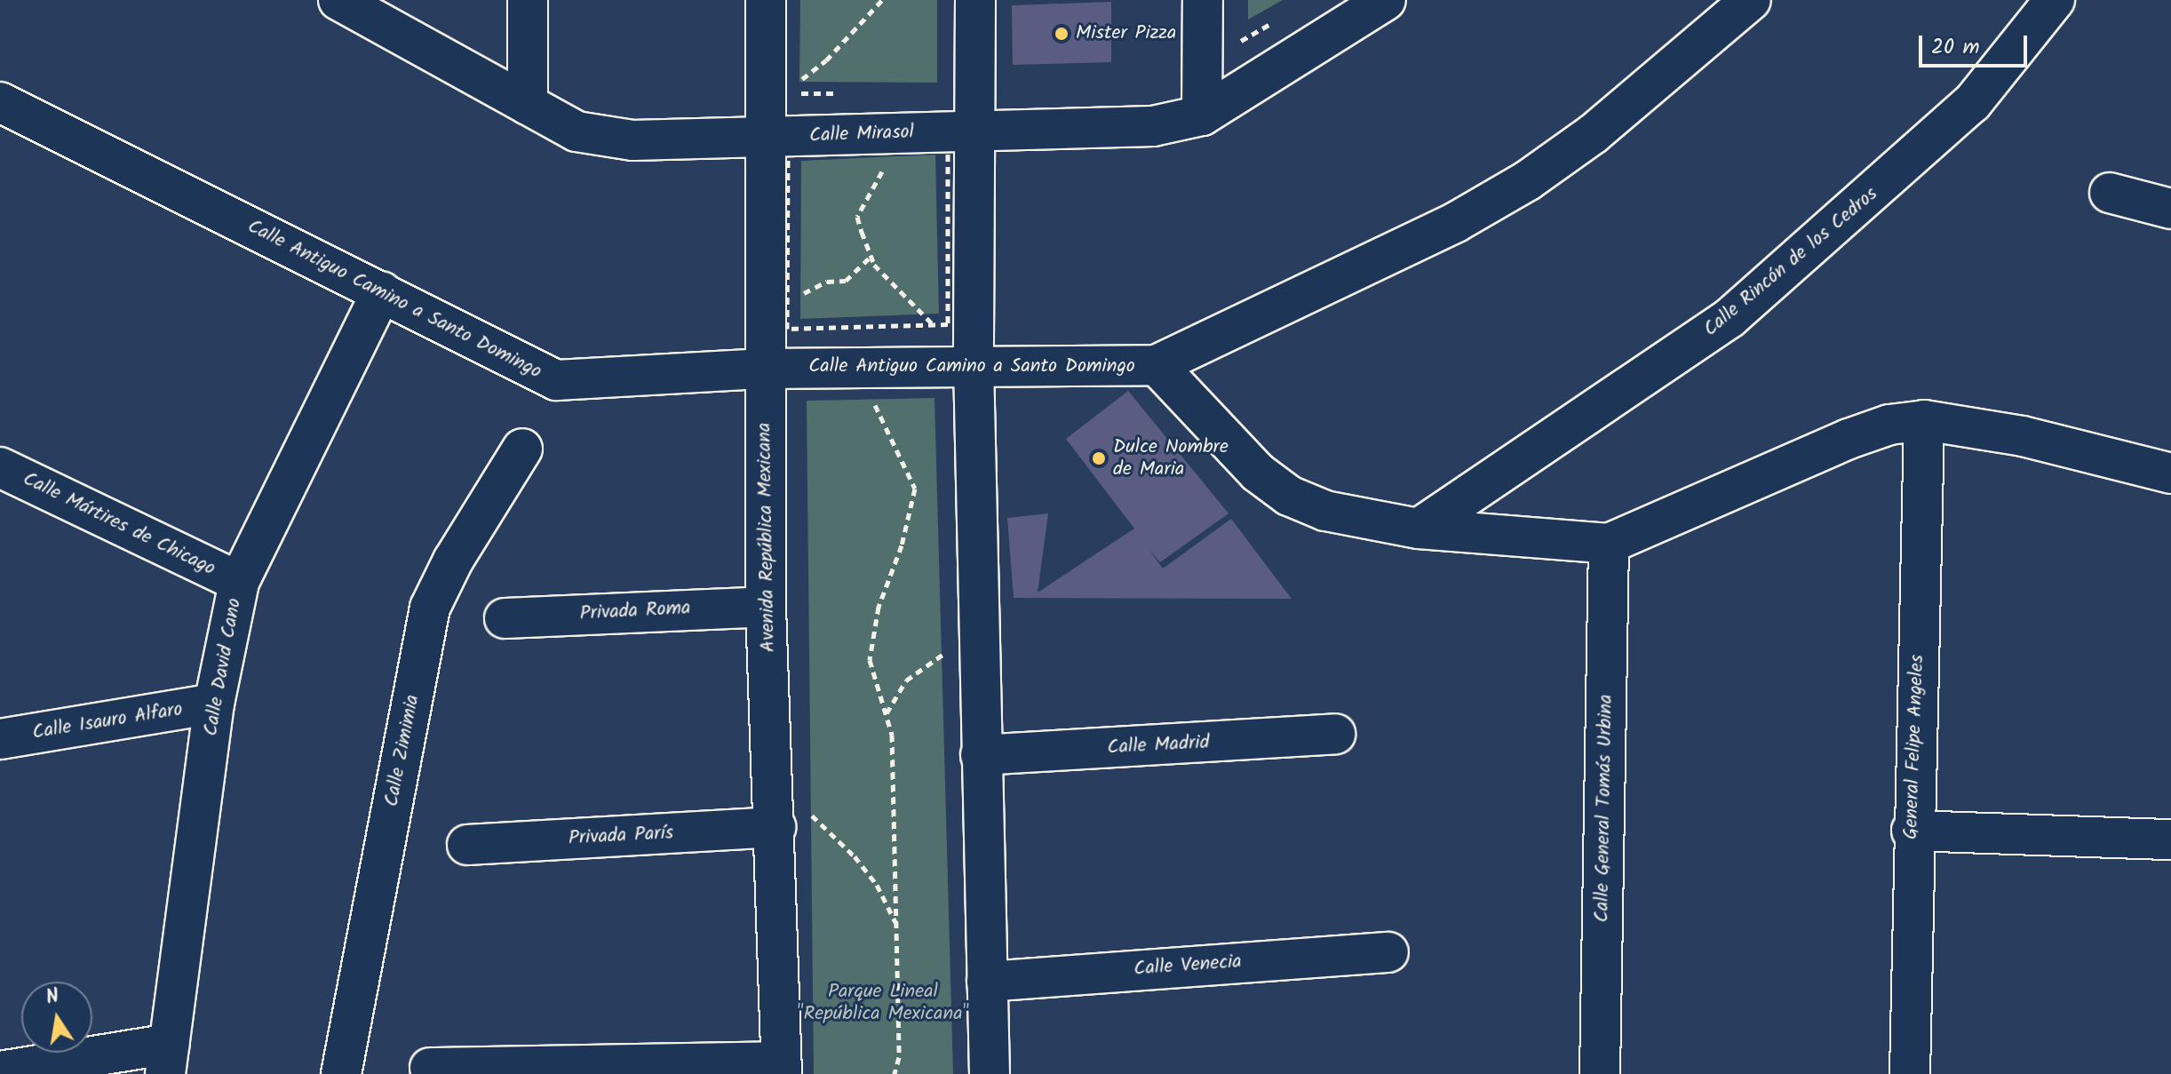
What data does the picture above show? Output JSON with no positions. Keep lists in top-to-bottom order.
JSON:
{
  "streets": {
    "street": [
      "Calle Mirasol",
      "Calle Rincón de los Cedros",
      "Calle Antiguo Camino a Santo Domingo",
      "Calle Mártires de Chicago",
      "Avenida República Mexicana",
      "Privada Roma",
      "Calle David Cano",
      "Calle Isauro Alfaro",
      "Calle Madrid",
      "General Felipe Angeles",
      "Calle Zimimia",
      "Calle General Tomás Urbina",
      "Privada París",
      "Calle Venecia"
    ]
  },
  "crossings": [
    ["Calle Mirasol", "Avenida República Mexicana"],
    ["Calle Rincón de los Cedros", "Calle Antiguo Camino a Santo Domingo"],
    ["Calle Antiguo Camino a Santo Domingo", "Avenida República Mexicana"],
    ["Calle Antiguo Camino a Santo Domingo", "Calle David Cano"],
    ["Calle Antiguo Camino a Santo Domingo", "General Felipe Angeles"],
    ["Calle Antiguo Camino a Santo Domingo", "Calle General Tomás Urbina"],
    ["Calle Mártires de Chicago", "Calle David Cano"],
    ["Avenida República Mexicana", "Privada Roma"],
    ["Avenida República Mexicana", "Privada París"],
    ["Calle David Cano", "Calle Isauro Alfaro"]
  ],
  "parks": ["Parque Lineal \"República Mexicana\""],
  "places": ["Mister Pizza", "Dulce Nombre de Maria"],
  "scale_bar": "20 m",
  "north": "top"
}
